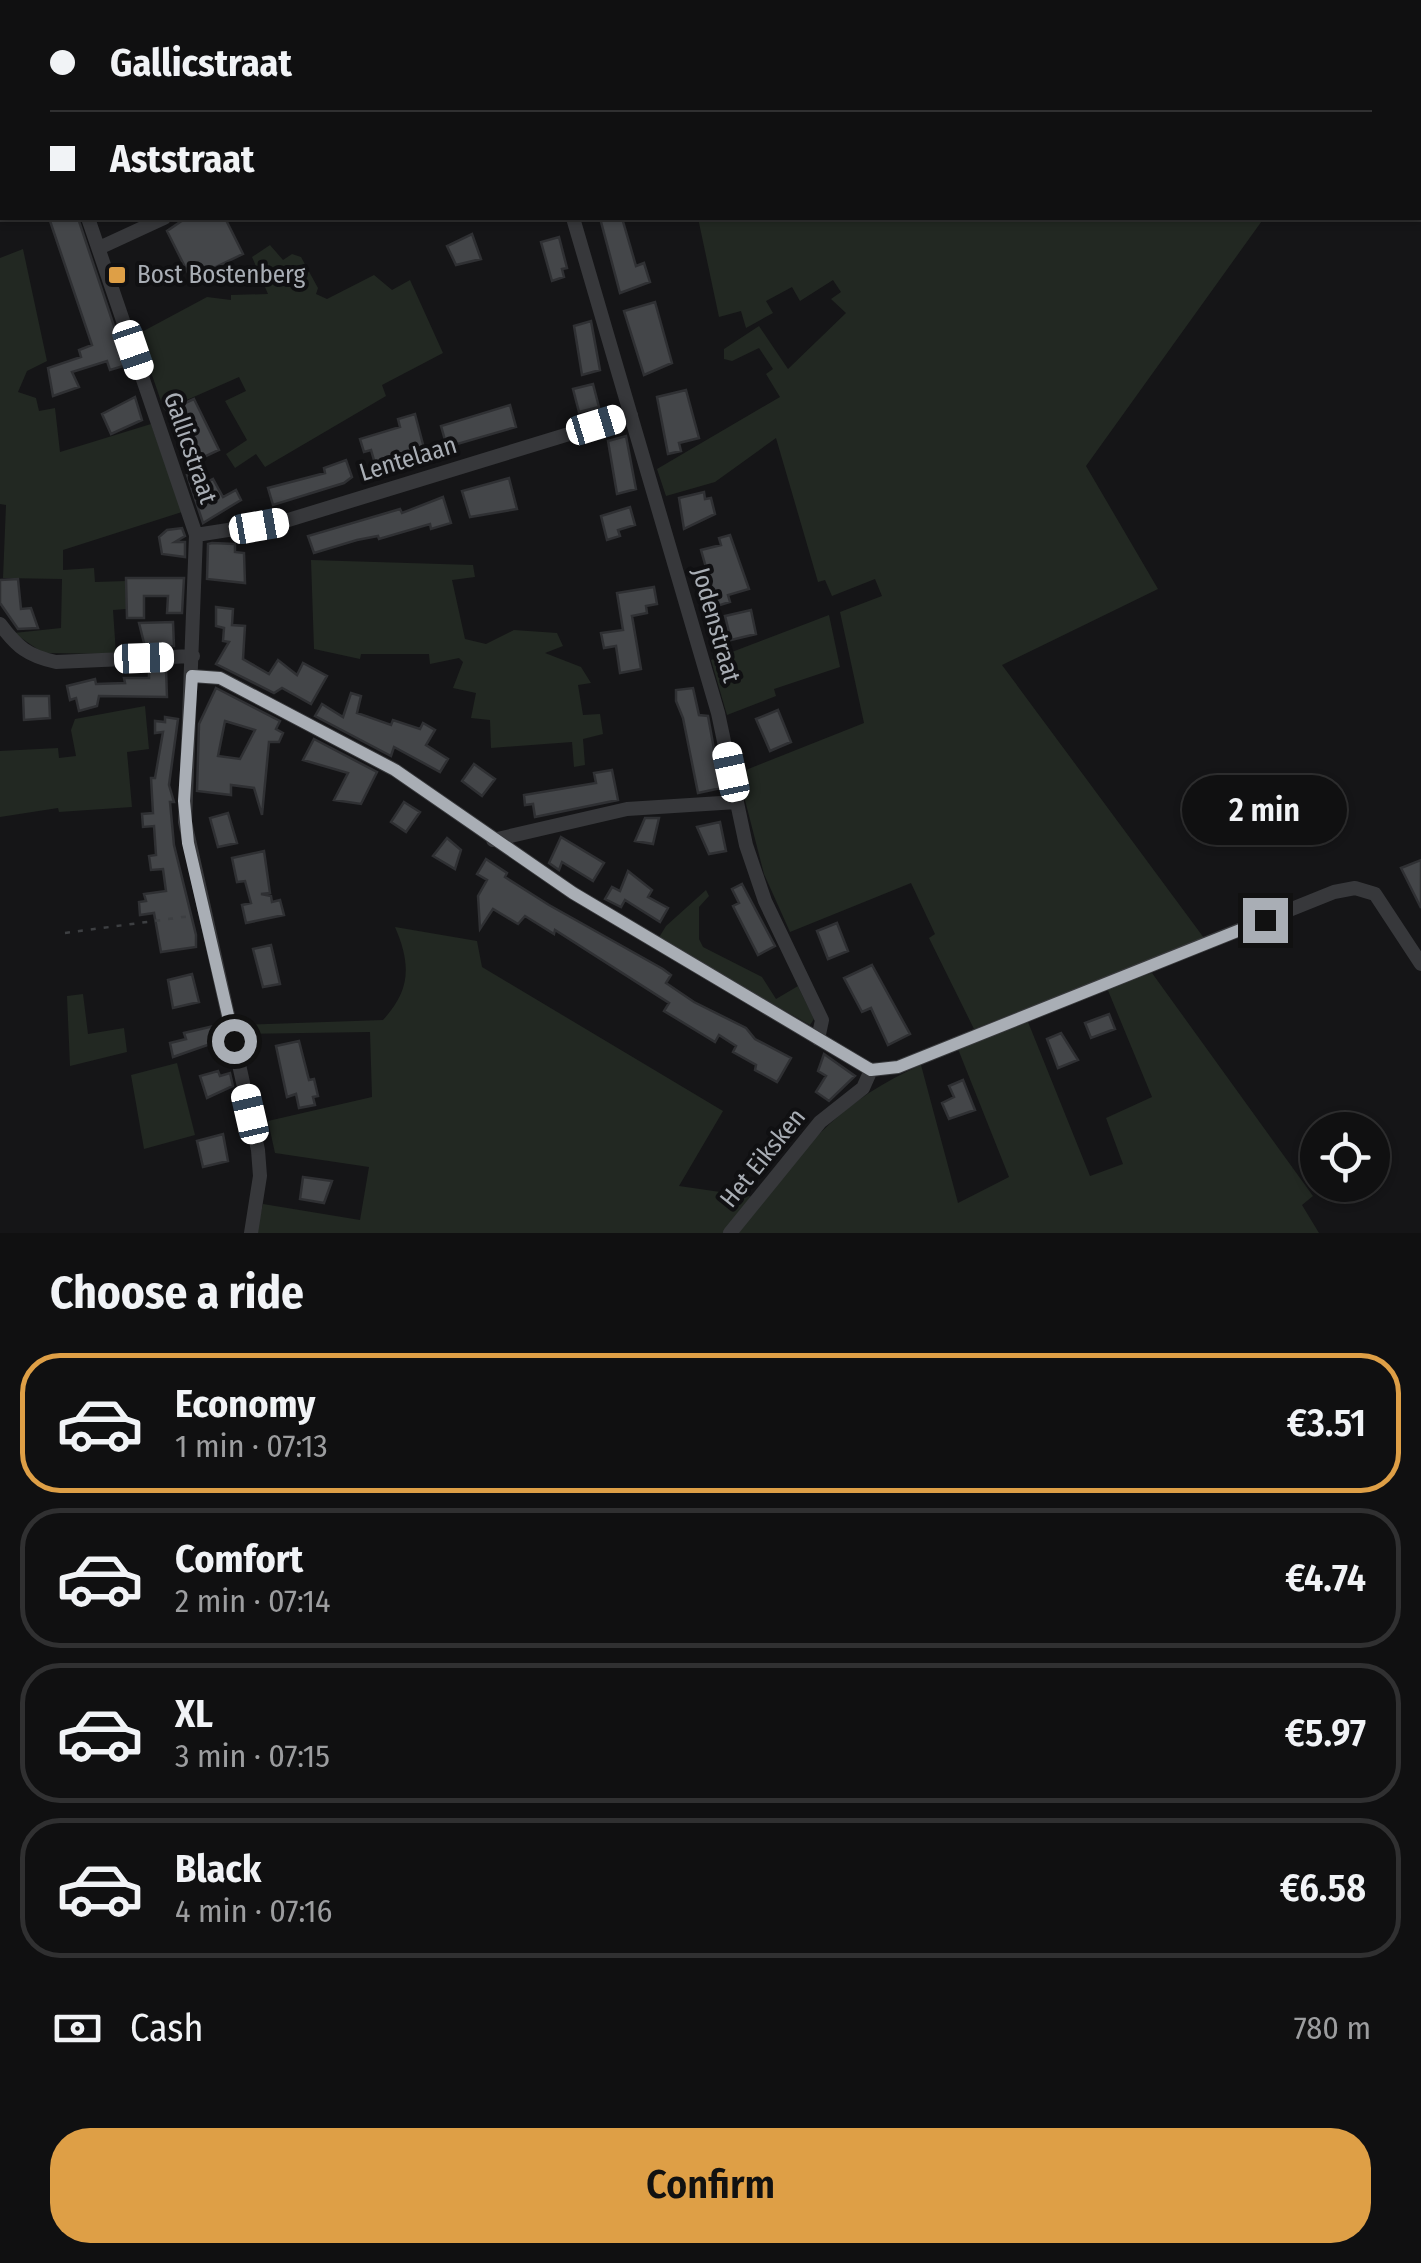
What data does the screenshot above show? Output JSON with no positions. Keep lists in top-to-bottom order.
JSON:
{
  "streets": {
    "street": [
      "Gallicstraat",
      "Lentelaan",
      "Jodenstraat",
      "Het Eiksken"
    ]
  },
  "crossings": [
    ["Gallicstraat", "Lentelaan"],
    ["Lentelaan", "Jodenstraat"]
  ],
  "places": {
    "transit": ["Bost Bostenberg"]
  },
  "page": {
    "banner": ["Gallicstraat", "Aststraat"],
    "bubble": "2 min",
    "heading": "Choose a ride",
    "list": [
      {
        "name": "Economy",
        "note": "1 min · 07:13",
        "value": "€3.51"
      },
      {
        "name": "Comfort",
        "note": "2 min · 07:14",
        "value": "€4.74"
      },
      {
        "name": "XL",
        "note": "3 min · 07:15",
        "value": "€5.97"
      },
      {
        "name": "Black",
        "note": "4 min · 07:16",
        "value": "€6.58"
      }
    ],
    "pay": ["Cash", "780 m"],
    "buttons": "Confirm"
  }
}
